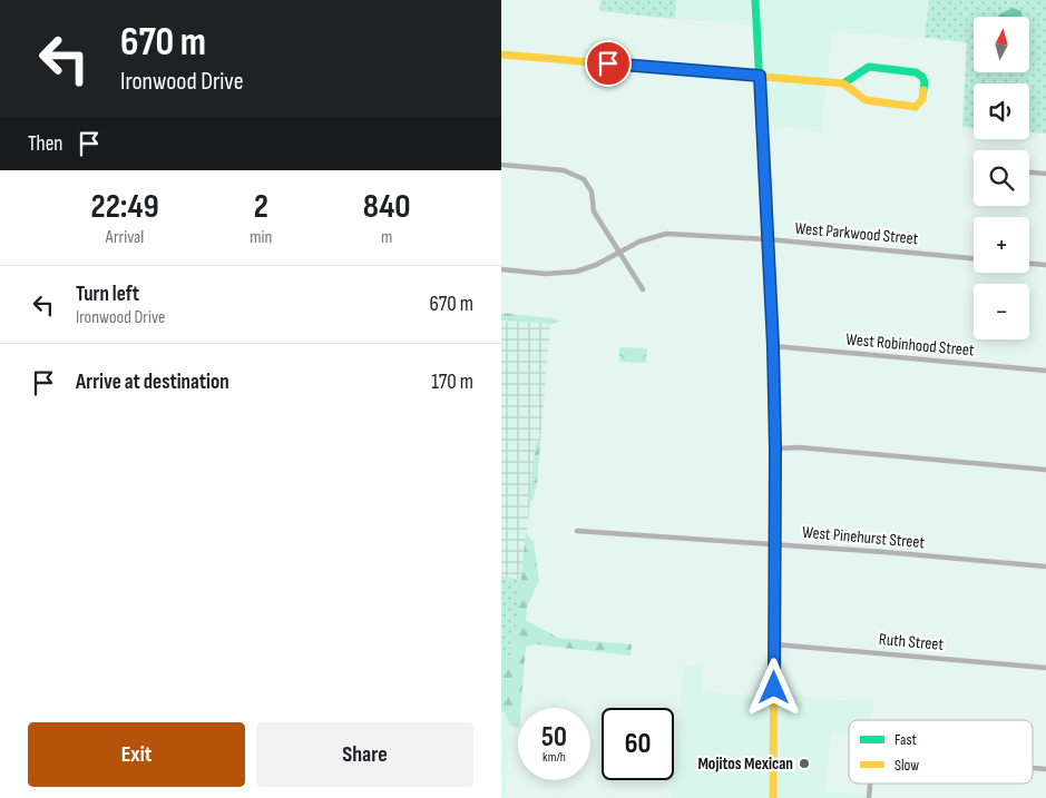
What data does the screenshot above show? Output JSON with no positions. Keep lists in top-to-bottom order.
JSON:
{
  "streets": {
    "street": [
      "West Parkwood Street",
      "West Robinhood Street",
      "West Pinehurst Street",
      "Ruth Street"
    ]
  },
  "places": ["Mojitos Mexican"],
  "legend": ["Fast", "Slow"],
  "north": "top",
  "page": {
    "turn": ["670 m", "Ironwood Drive"],
    "map_buttons": ["+", "−"],
    "then": "Then",
    "eta": [
      "22:49",
      "Arrival",
      "2",
      "min",
      "840",
      "m"
    ],
    "list": [
      {
        "name": "Turn left",
        "note": "Ironwood Drive",
        "value": "670 m"
      },
      {
        "name": "Arrive at destination",
        "value": "170 m"
      }
    ],
    "speed": "50 km/h",
    "limit": "60",
    "buttons": ["Exit", "Share"]
  }
}
